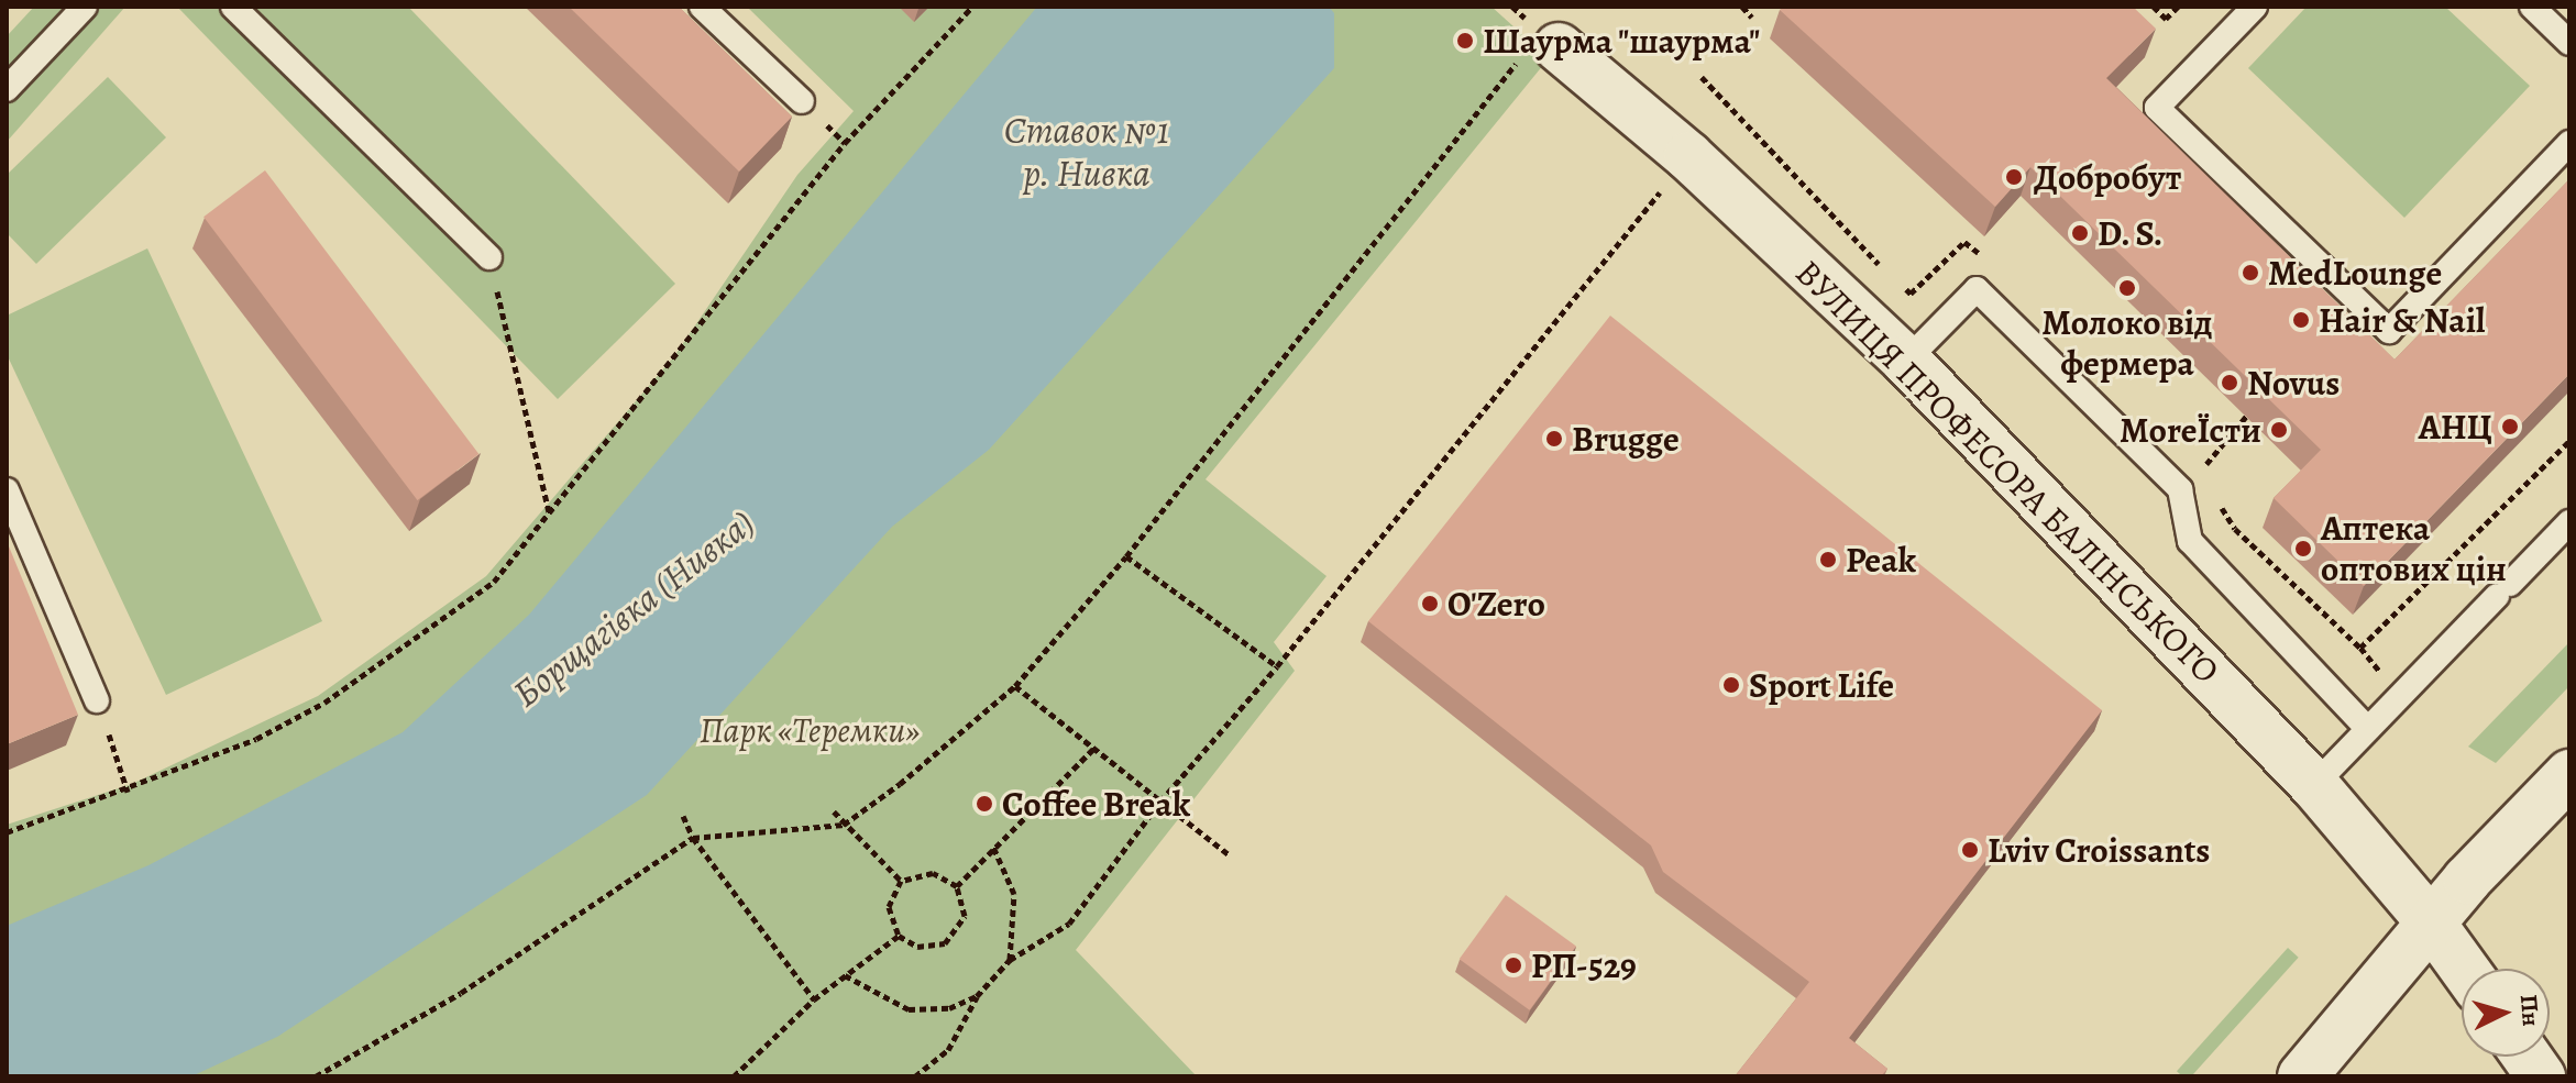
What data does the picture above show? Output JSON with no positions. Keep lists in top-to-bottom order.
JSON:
{
  "streets": {
    "street": ["ВУЛИЦЯ ПРОФЕСОРА БАЛІНСЬКОГО"]
  },
  "water": ["Ставок №1 р. Нивка", "Борщагівка (Нивка)"],
  "parks": ["Парк «Теремки»"],
  "places": [
    "Шаурма \"шаурма\"",
    "Добробут",
    "D. S.",
    "MedLounge",
    "Молоко від фермера",
    "Hair & Nail",
    "Novus",
    "АНЦ",
    "MoreЇсти",
    "Brugge",
    "Аптека оптових цін",
    "Peak",
    "O'Zero",
    "Sport Life",
    "Coffee Break",
    "Lviv Croissants",
    "РП-529"
  ],
  "north": "right"
}
